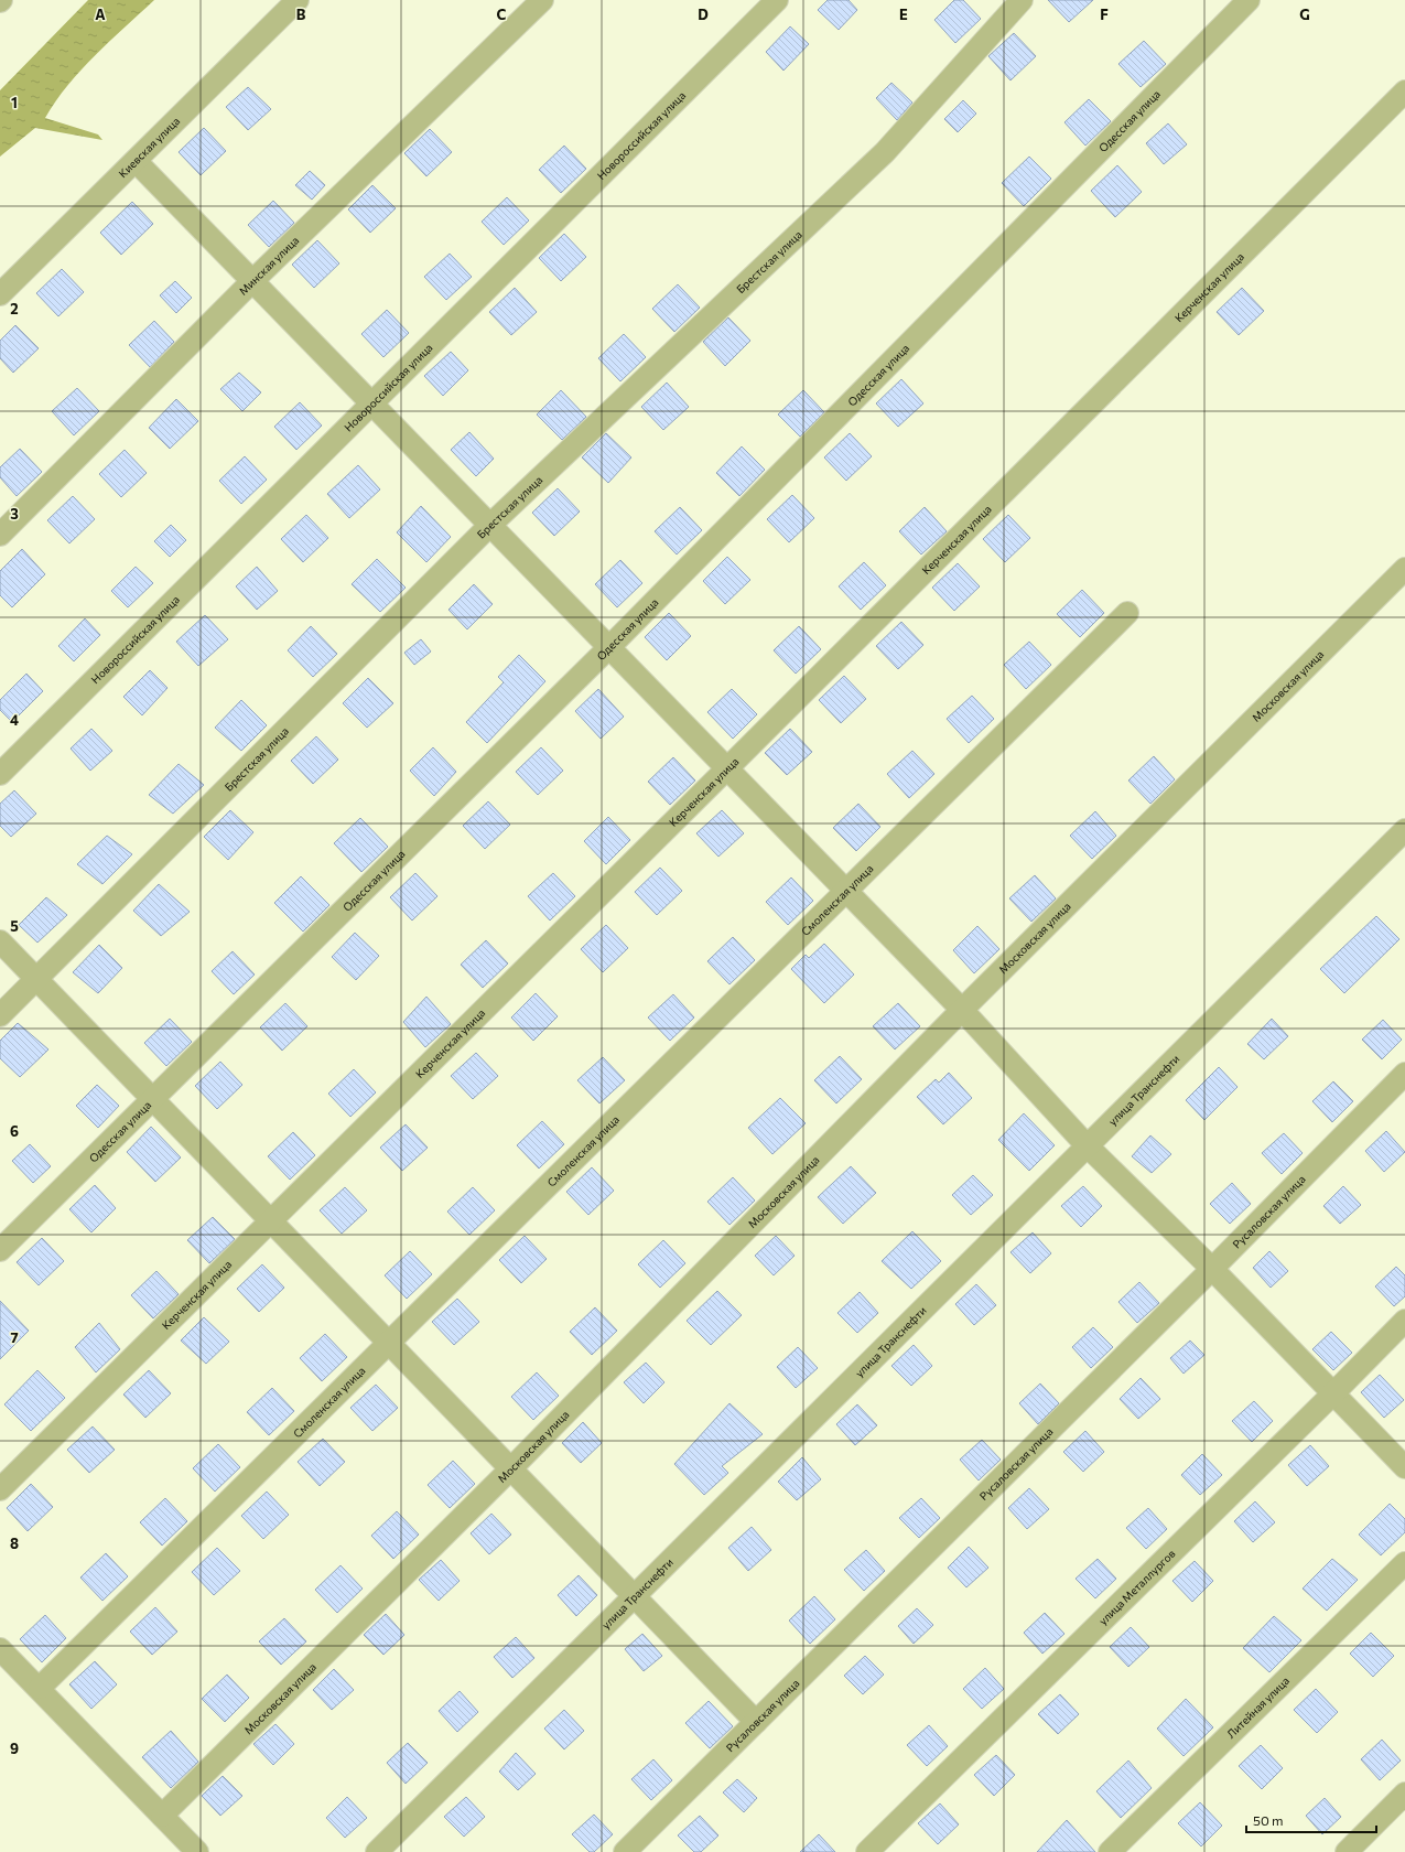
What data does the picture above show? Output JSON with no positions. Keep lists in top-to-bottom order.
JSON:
{
  "streets": {
    "street": [
      "Одесская улица",
      "Новороссийская улица",
      "Киевская улица",
      "Брестская улица",
      "Минская улица",
      "Керченская улица",
      "Московская улица",
      "Смоленская улица",
      "улица Транснефти",
      "Русаловская улица",
      "улица Металлургов",
      "Литейная улица"
    ]
  },
  "scale_bar": "50 m",
  "grid": {
    "columns": [
      "A",
      "B",
      "C",
      "D",
      "E",
      "F",
      "G"
    ],
    "rows": [
      "1",
      "2",
      "3",
      "4",
      "5",
      "6",
      "7",
      "8",
      "9"
    ]
  }
}
